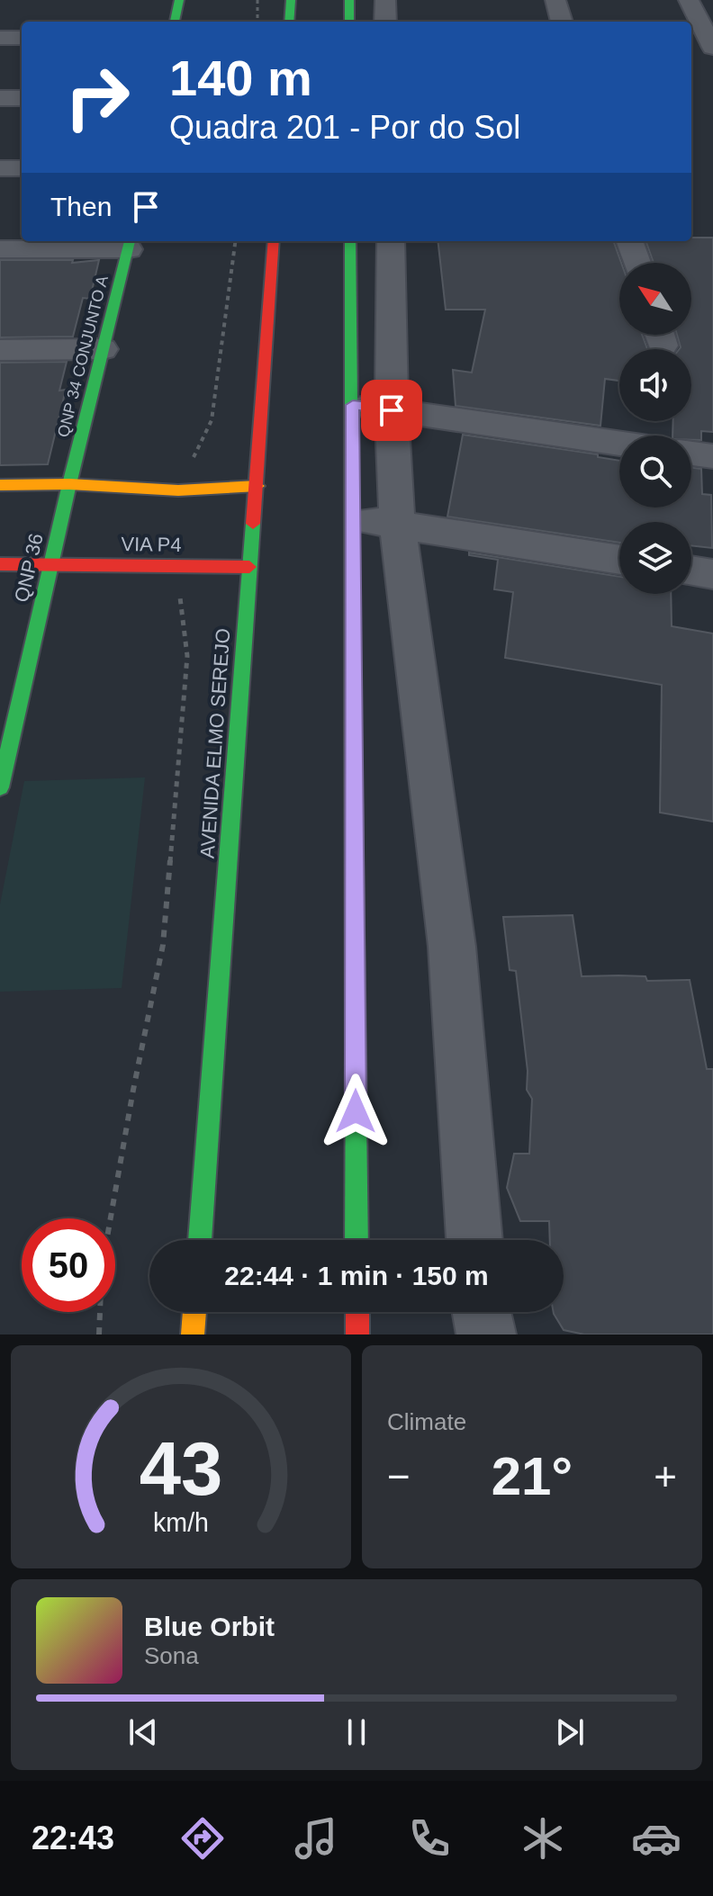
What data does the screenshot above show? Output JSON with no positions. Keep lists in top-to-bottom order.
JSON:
{
  "streets": {
    "main road": [
      "QNP 34 CONJUNTO A",
      "VIA P4",
      "QNP 36",
      "AVENIDA ELMO SEREJO"
    ]
  },
  "crossings": [
    ["QNP 34 CONJUNTO A", "QNP 36"],
    ["VIA P4", "QNP 36"],
    ["VIA P4", "AVENIDA ELMO SEREJO"]
  ],
  "north": "top left",
  "page": {
    "turn": ["140 m", "Quadra 201 - Por do Sol"],
    "then": "Then",
    "limit": "50",
    "trip": "22:44 · 1 min · 150 m",
    "tile": "Climate",
    "heat": ["−", "21°", "+"],
    "song": ["Blue Orbit", "Sona"],
    "tabs": "22:43",
    "gauge": ["43", "km/h"]
  }
}
